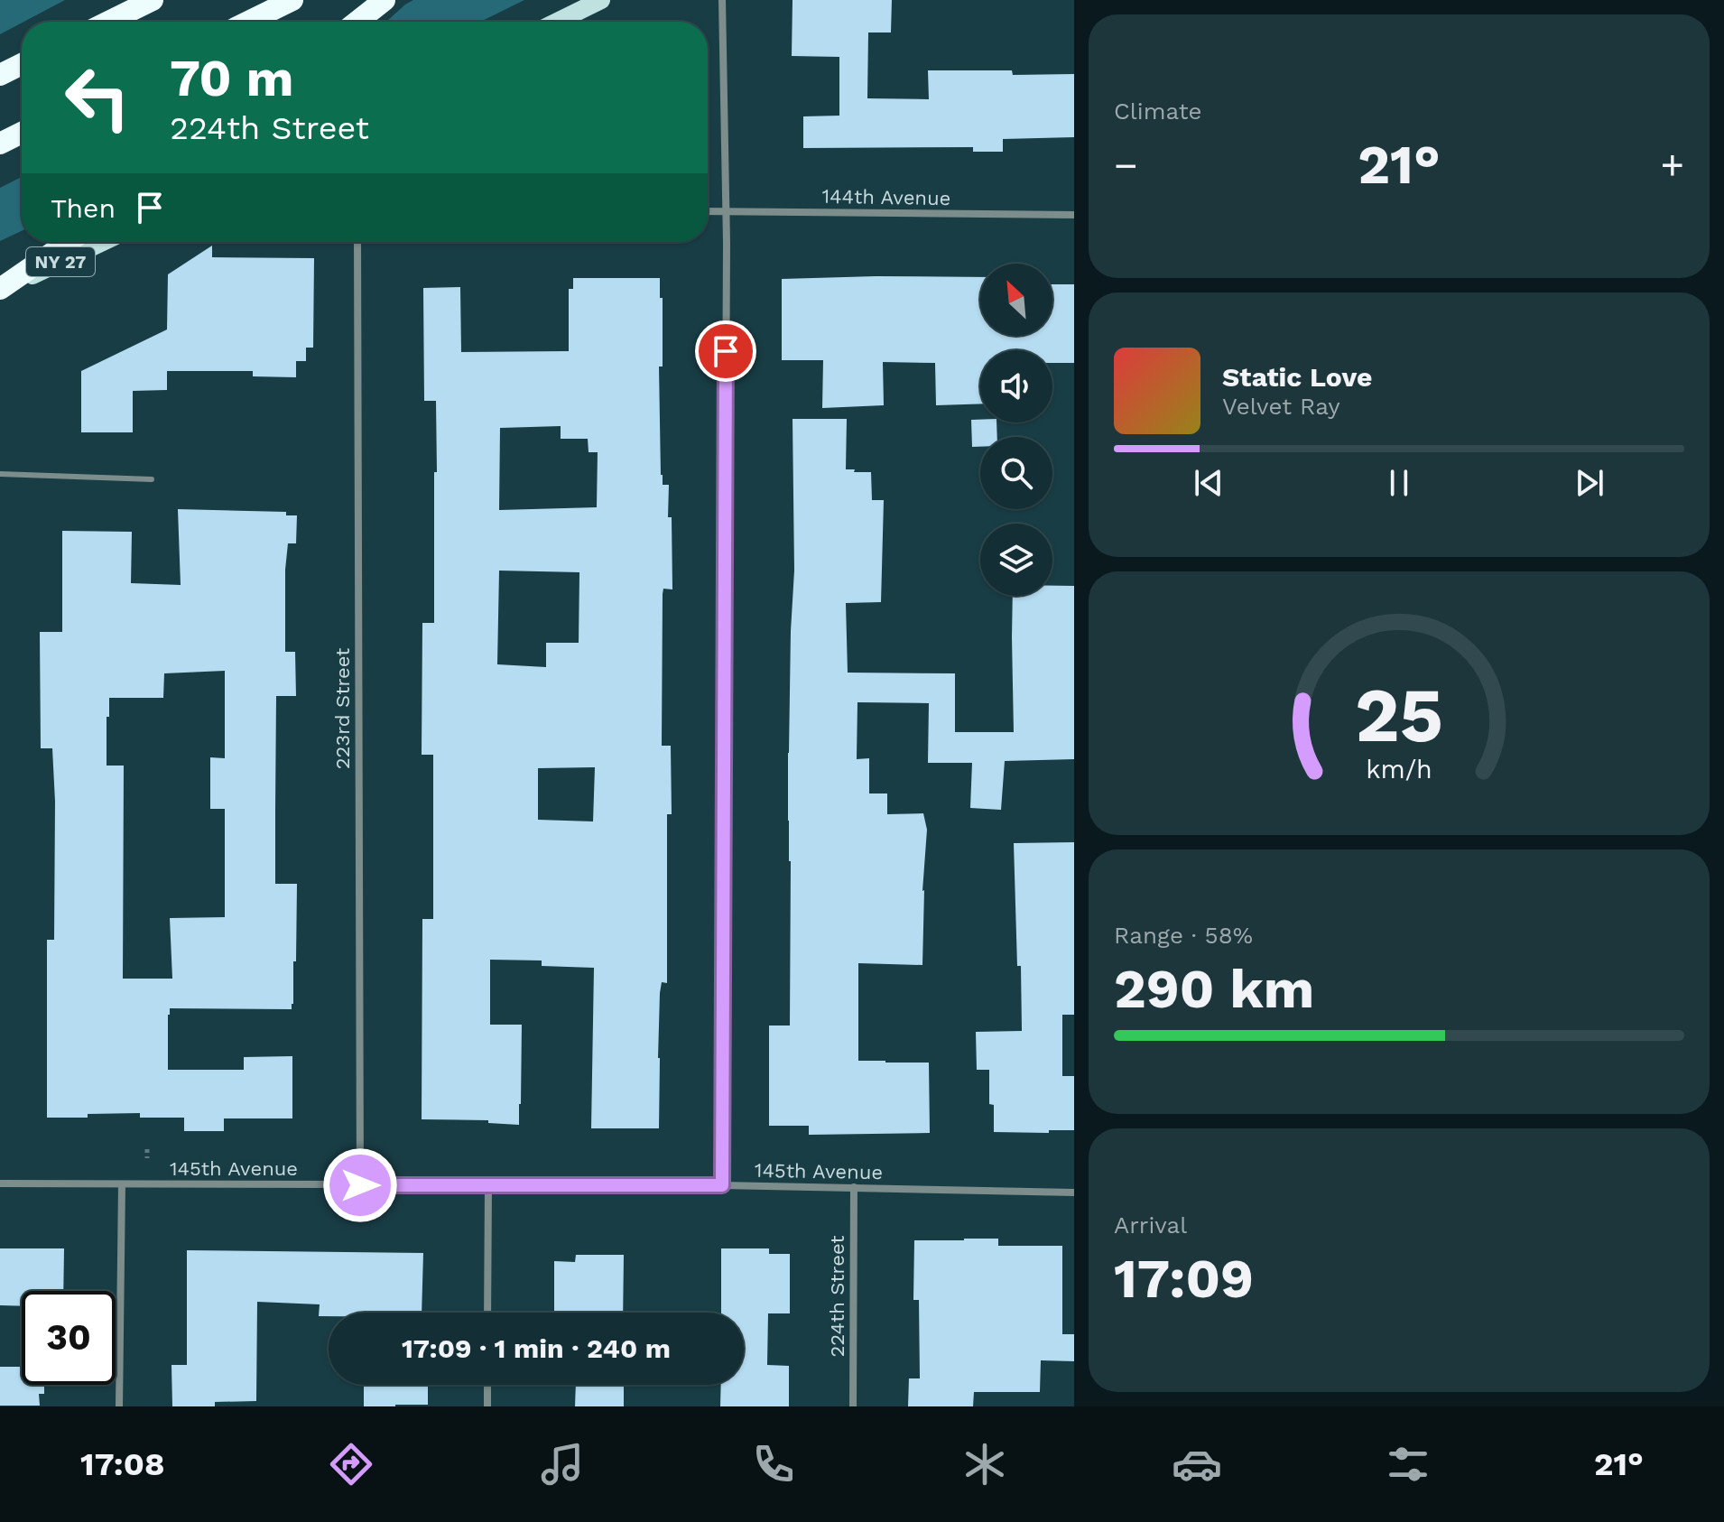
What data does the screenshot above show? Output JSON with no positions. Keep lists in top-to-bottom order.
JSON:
{
  "streets": {
    "main road": ["NY 27"],
    "street": [
      "144th Avenue",
      "223rd Street",
      "145th Avenue",
      "224th Street"
    ]
  },
  "crossings": [
    ["223rd Street", "145th Avenue"],
    ["145th Avenue", "224th Street"]
  ],
  "north": "top left",
  "page": {
    "tile": [
      "Climate",
      ["Range · 58%", "290 km"],
      ["Arrival", "17:09"]
    ],
    "turn": ["70 m", "224th Street"],
    "heat": ["−", "21°", "+"],
    "then": "Then",
    "song": ["Static Love", "Velvet Ray"],
    "limit": "30",
    "trip": "17:09 · 1 min · 240 m",
    "tabs": ["17:08", "21°"],
    "gauge": ["25", "km/h"]
  }
}
